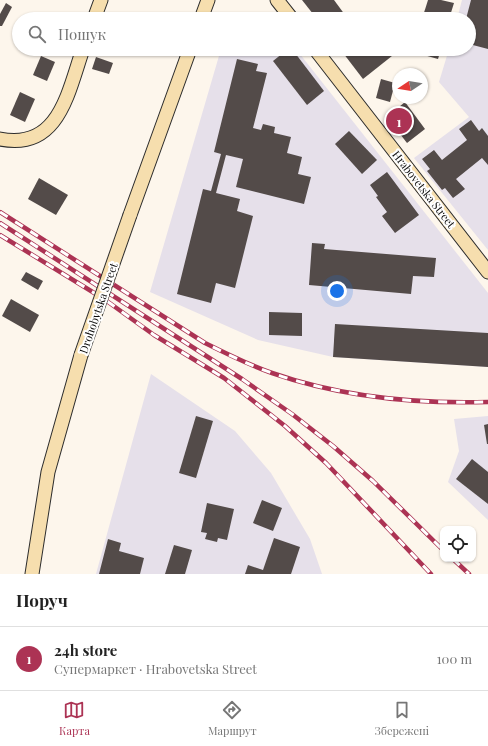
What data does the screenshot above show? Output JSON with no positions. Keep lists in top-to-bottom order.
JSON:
{
  "streets": {
    "main road": ["Hrabovetska Street", "Drohobytska Street"]
  },
  "north": "left",
  "page": {
    "search": "Пошук",
    "pins": "1",
    "heading": "Поруч",
    "list": [
      {
        "mark": "1",
        "name": "24h store",
        "note": "Супермаркет · Hrabovetska Street",
        "value": "100 m"
      }
    ],
    "nav": ["Карта", "Маршрут", "Збережені"]
  }
}
